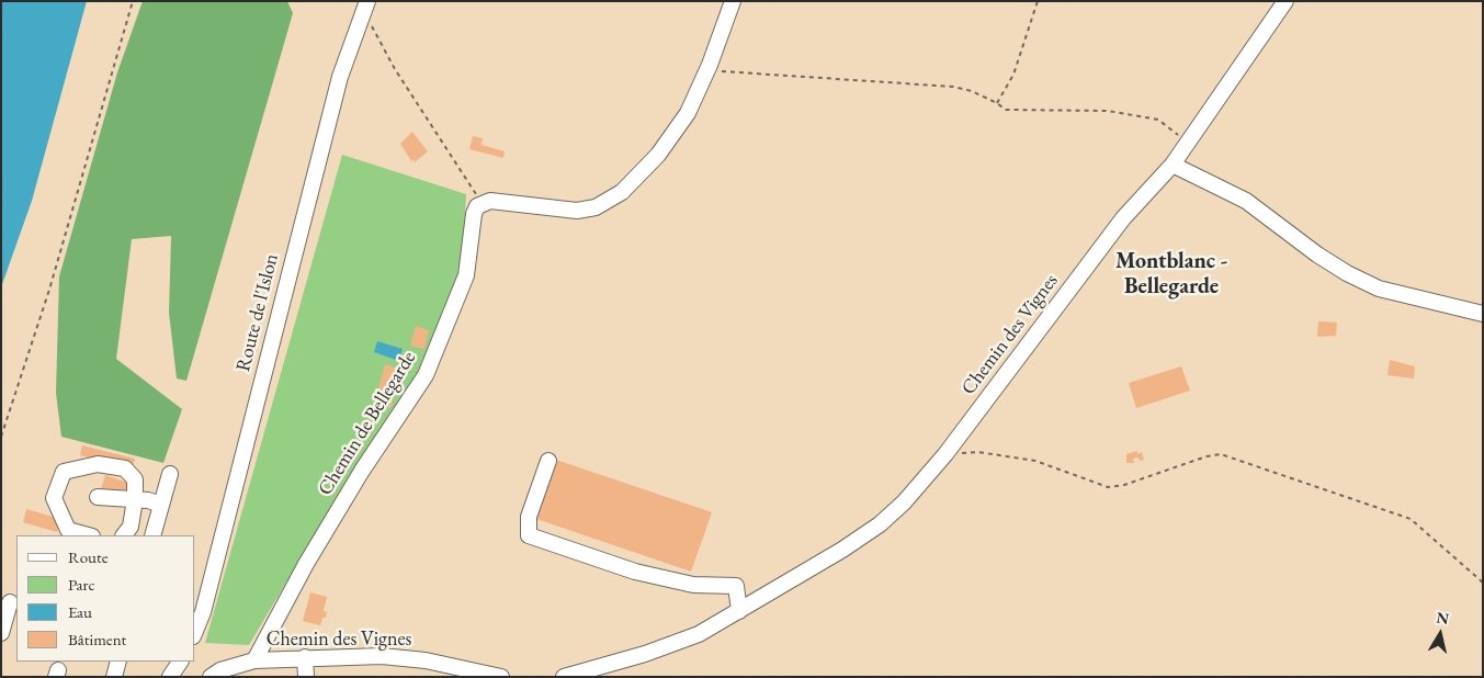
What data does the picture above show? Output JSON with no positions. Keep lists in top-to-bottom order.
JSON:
{
  "streets": {
    "street": ["Route de l'Islon", "Chemin des Vignes", "Chemin de Bellegarde"]
  },
  "crossings": [
    ["Chemin des Vignes", "Chemin de Bellegarde"]
  ],
  "districts": ["Montblanc - Bellegarde"],
  "legend": [
    "Route",
    "Parc",
    "Eau",
    "Bâtiment"
  ],
  "north": "top"
}
